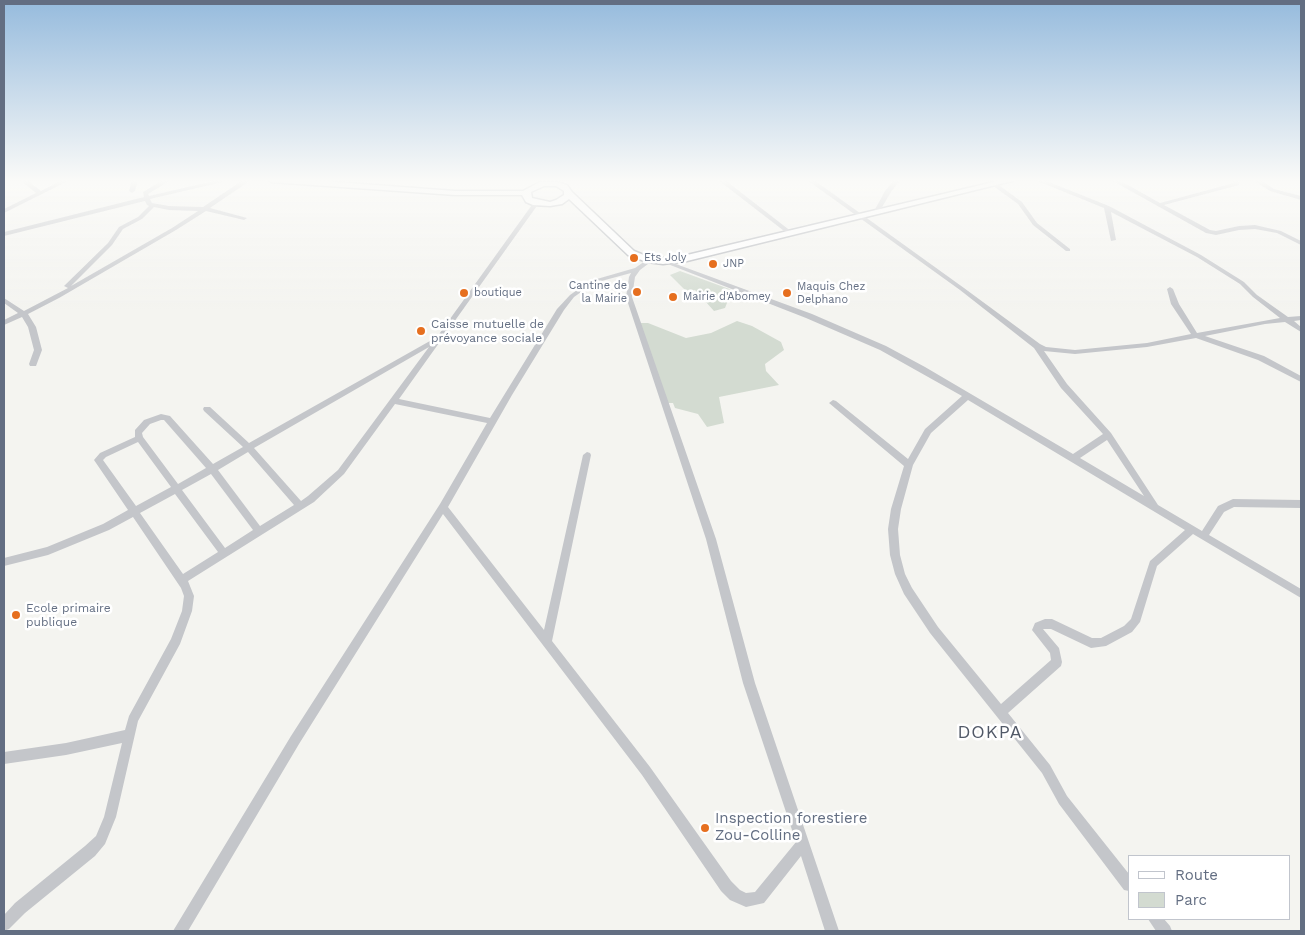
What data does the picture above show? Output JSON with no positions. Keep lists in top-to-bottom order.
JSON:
{
  "districts": ["DOKPA"],
  "places": [
    "Ets Joly",
    "JNP",
    "Cantine de la Mairie",
    "boutique",
    "Maquis Chez Delphano",
    "Mairie d'Abomey",
    "Caisse mutuelle de prévoyance sociale",
    "Ecole primaire publique",
    "Inspection forestiere Zou-Colline"
  ],
  "legend": ["Route", "Parc"]
}
